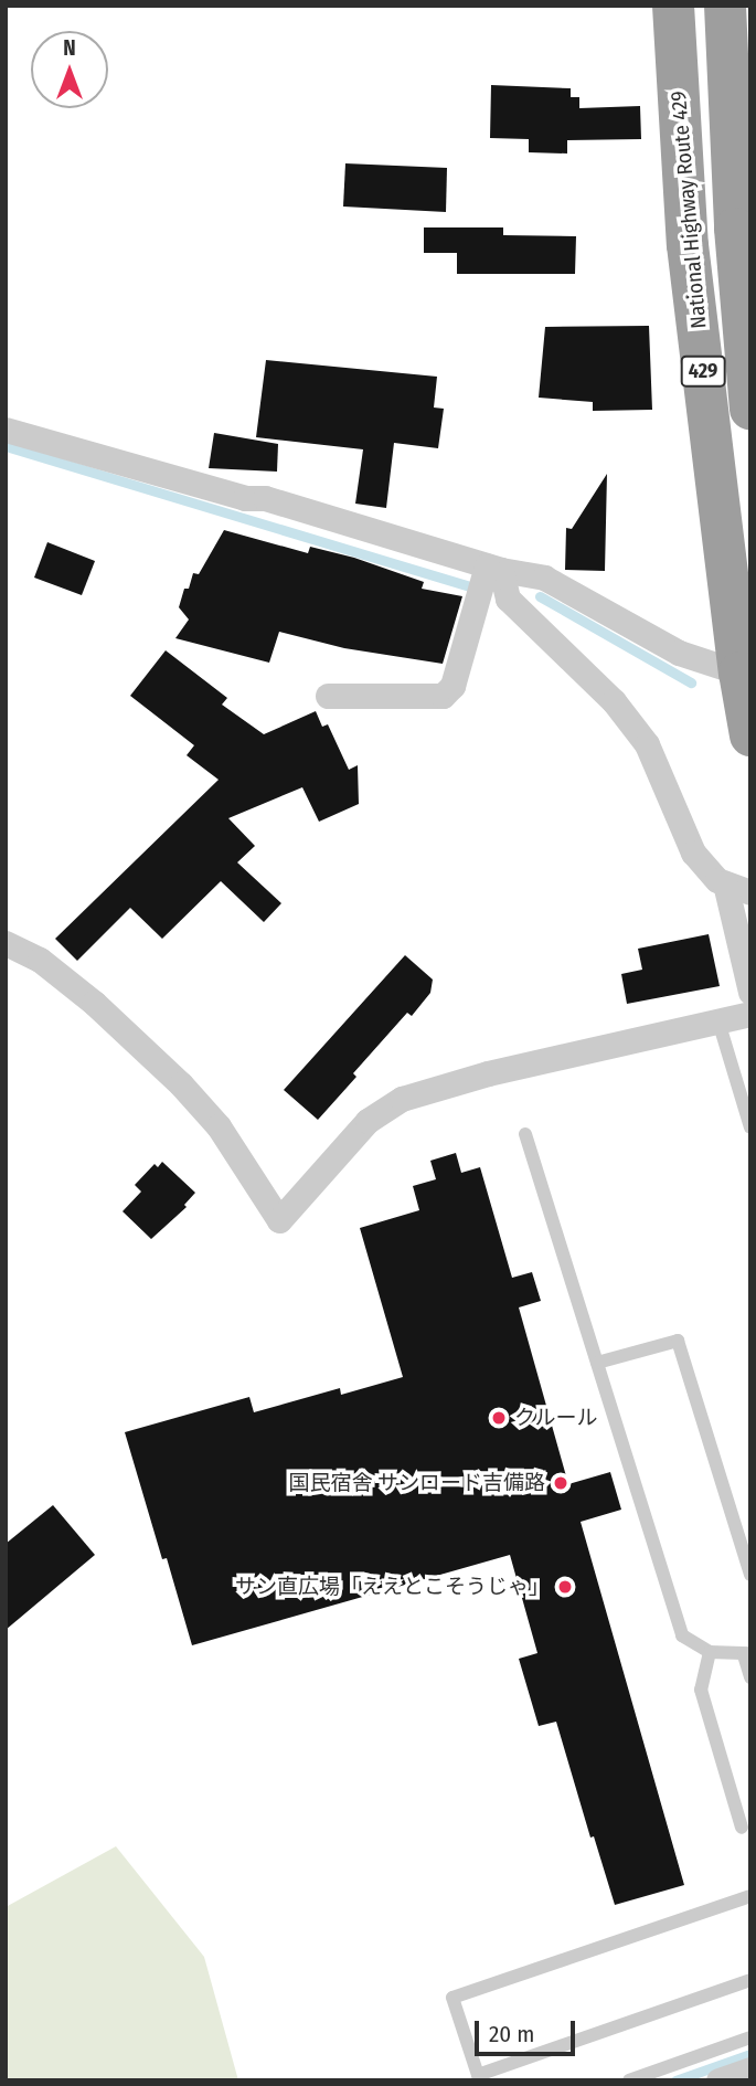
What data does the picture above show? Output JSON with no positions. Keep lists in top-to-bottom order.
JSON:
{
  "streets": {
    "highway": ["National Highway Route 429", "429"]
  },
  "places": ["クルール", "国民宿舎 サンロード吉備路", "サン直広場「ええとこそうじゃ」"],
  "scale_bar": "20 m",
  "north": "top"
}
